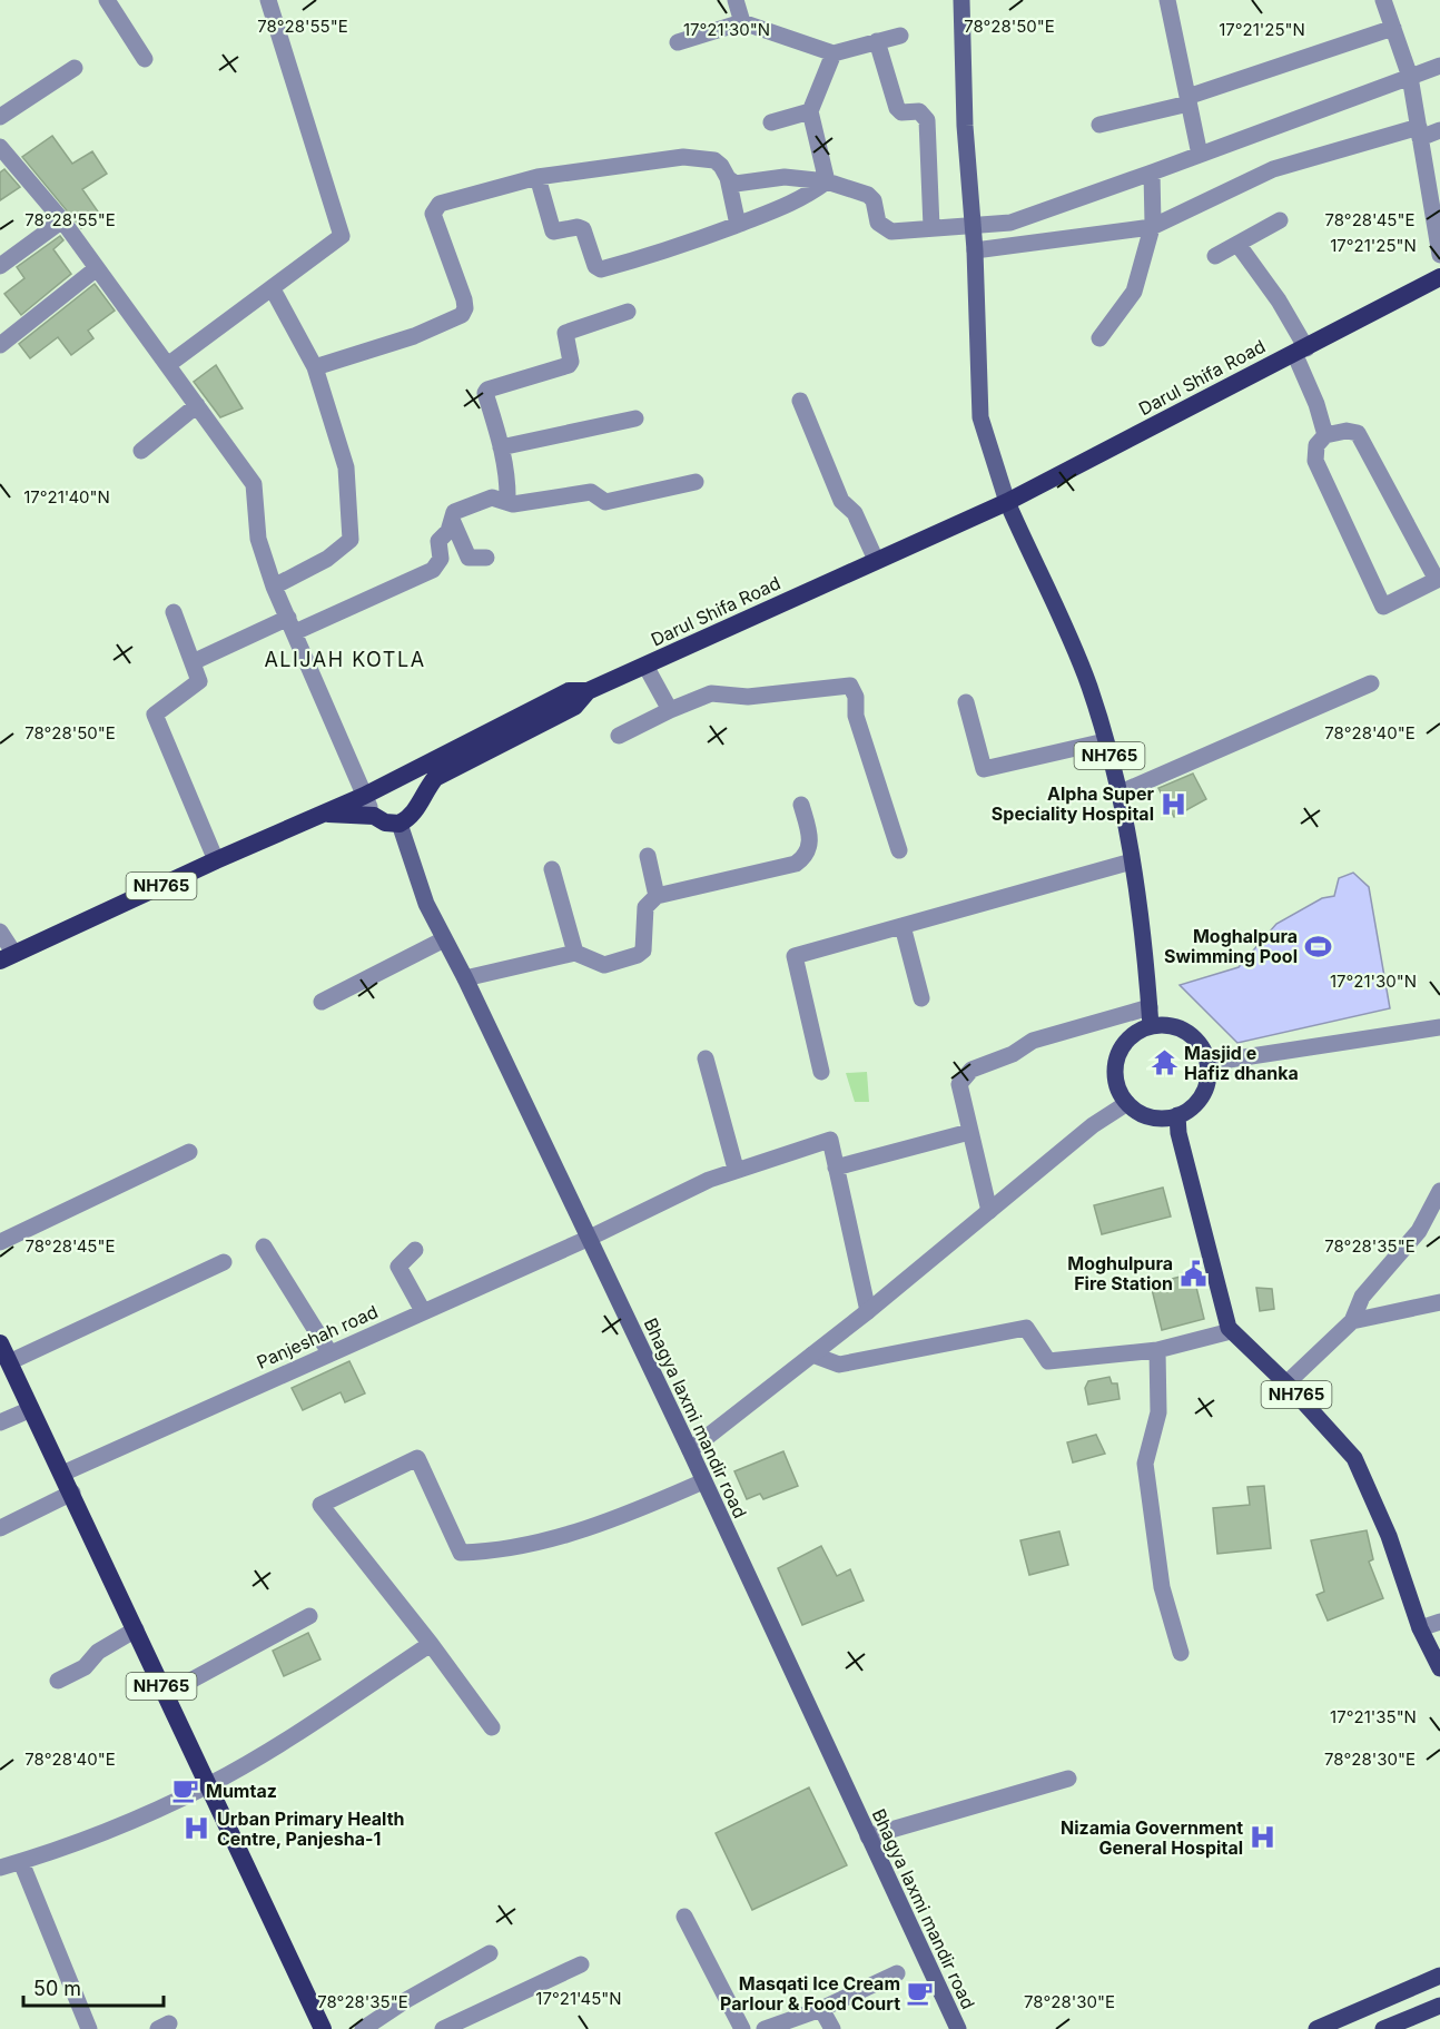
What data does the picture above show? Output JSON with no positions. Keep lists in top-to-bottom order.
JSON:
{
  "streets": {
    "highway": ["Darul Shifa Road", "NH765"],
    "main road": ["Bhagya laxmi mandir road"],
    "street": ["Panjeshah road"]
  },
  "crossings": [
    ["Darul Shifa Road", "NH765"],
    ["NH765", "Panjeshah road"],
    ["NH765", "Bhagya laxmi mandir road"],
    ["Panjeshah road", "Bhagya laxmi mandir road"]
  ],
  "districts": ["ALIJAH KOTLA"],
  "places": {
    "hospital": ["Alpha Super Speciality Hospital", "Urban Primary Health Centre, Panjesha-1", "Nizamia Government General Hospital"],
    "sports": ["Moghalpura Swimming Pool"],
    "temple": ["Masjid e Hafiz dhanka"],
    "public building": ["Moghulpura Fire Station"],
    "cafe": ["Mumtaz", "Masqati Ice Cream Parlour & Food Court"]
  },
  "scale_bar": "50 m",
  "coordinates": [
    "78°28'55\"E",
    "78°28'50\"E",
    "17°21'30\"N",
    "17°21'25\"N",
    "78°28'45\"E",
    "17°21'40\"N",
    "78°28'40\"E",
    "78°28'35\"E",
    "17°21'35\"N",
    "78°28'30\"E",
    "17°21'45\"N"
  ]
}
